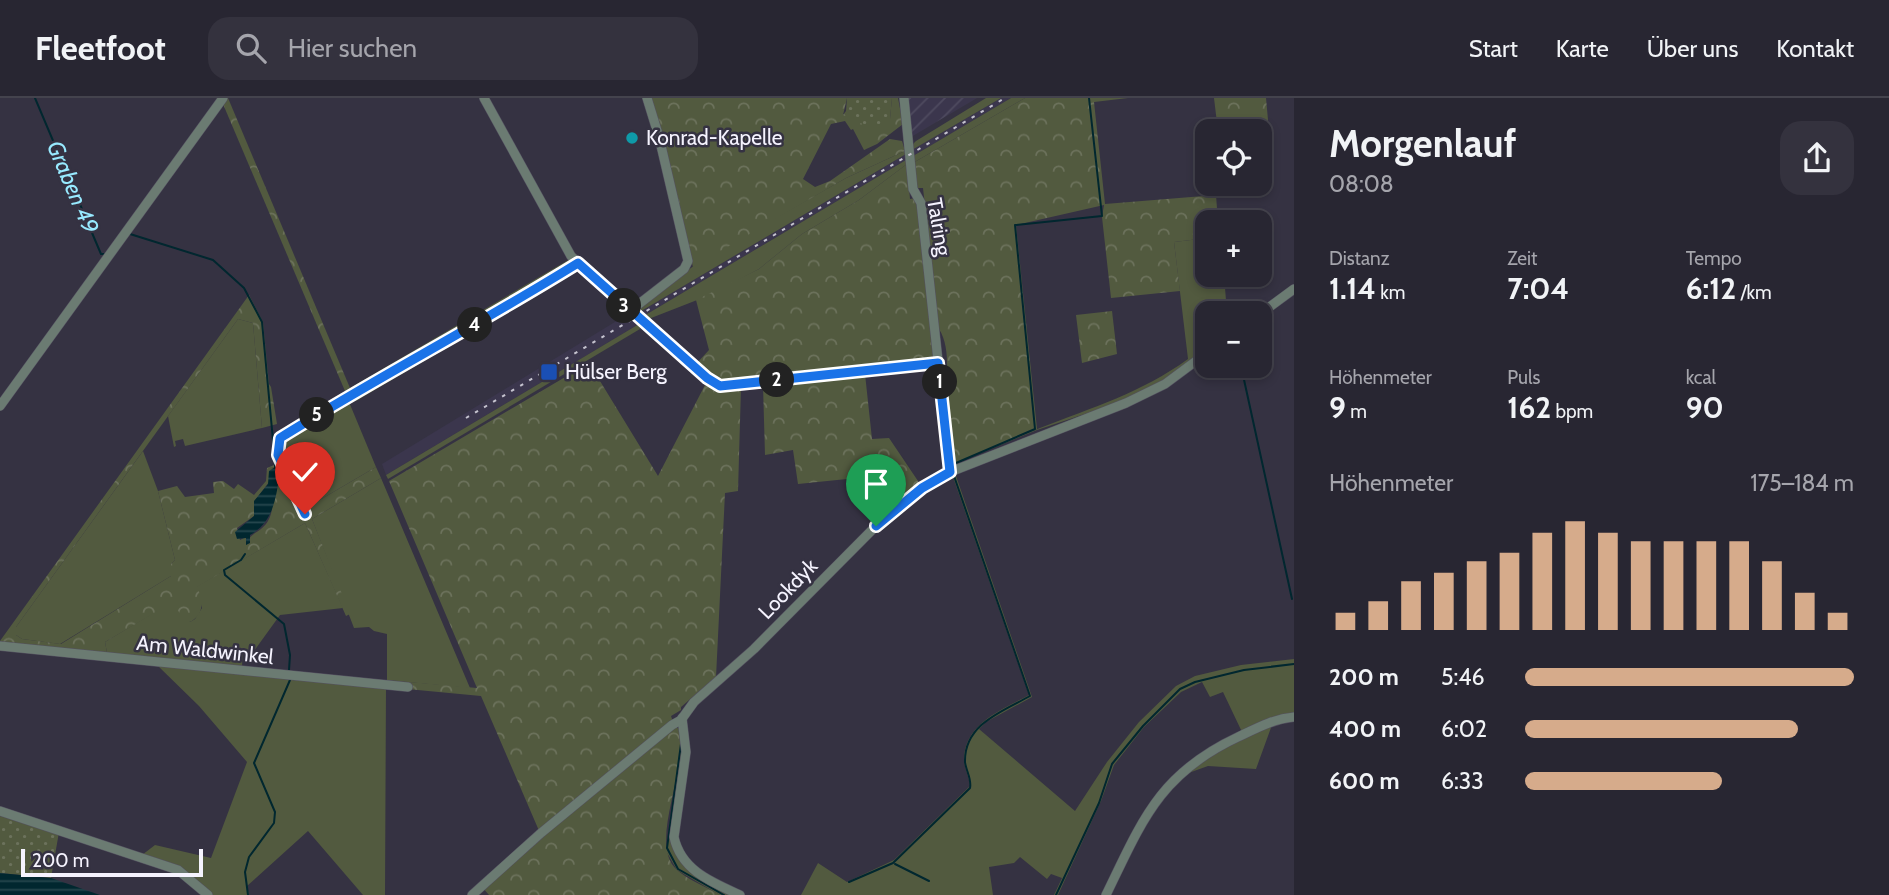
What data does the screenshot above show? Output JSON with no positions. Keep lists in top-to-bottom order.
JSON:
{
  "streets": {
    "street": ["Talring", "Lookdyk", "Am Waldwinkel"]
  },
  "crossings": [
    ["Talring", "Lookdyk"]
  ],
  "water": ["Graben 49"],
  "places": {
    "other": ["Konrad-Kapelle"],
    "transit": ["Hülser Berg"]
  },
  "scale_bar": "200 m",
  "page": {
    "header": "Fleetfoot",
    "search": "Hier suchen",
    "nav": [
      "Start",
      "Karte",
      "Über uns",
      "Kontakt"
    ],
    "heading": ["Morgenlauf", "08:08"],
    "map_buttons": ["+", "−"],
    "stats": [
      ["Distanz", "1.14 km"],
      ["Zeit", "7:04"],
      ["Tempo", "6:12 /km"],
      ["Höhenmeter", "9 m"],
      ["Puls", "162 bpm"],
      ["kcal", "90"]
    ],
    "pins": [
      "3",
      "4",
      "2",
      "1",
      "5"
    ],
    "chart": ["Höhenmeter", "175–184 m"],
    "list": [
      {
        "name": "200 m",
        "note": "5:46"
      },
      {
        "name": "400 m",
        "note": "6:02"
      },
      {
        "name": "600 m",
        "note": "6:33"
      }
    ],
    "scale": "200 m"
  }
}
